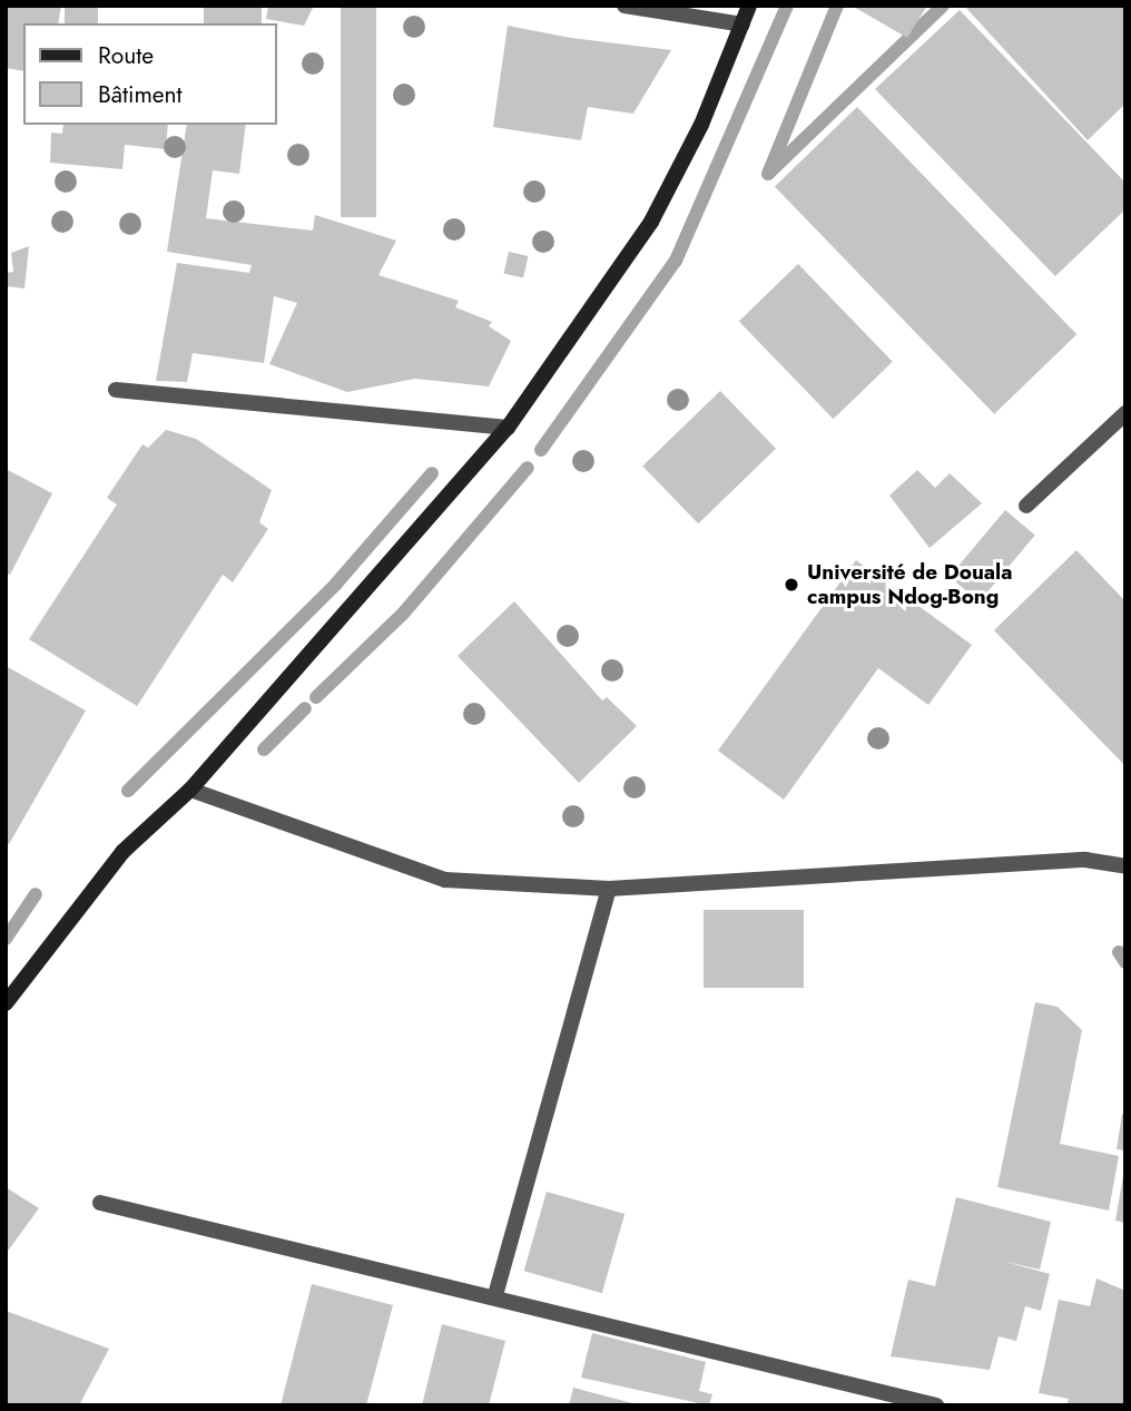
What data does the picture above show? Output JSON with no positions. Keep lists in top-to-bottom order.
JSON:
{
  "places": ["Université de Douala campus Ndog-Bong"],
  "legend": ["Route", "Bâtiment"]
}
